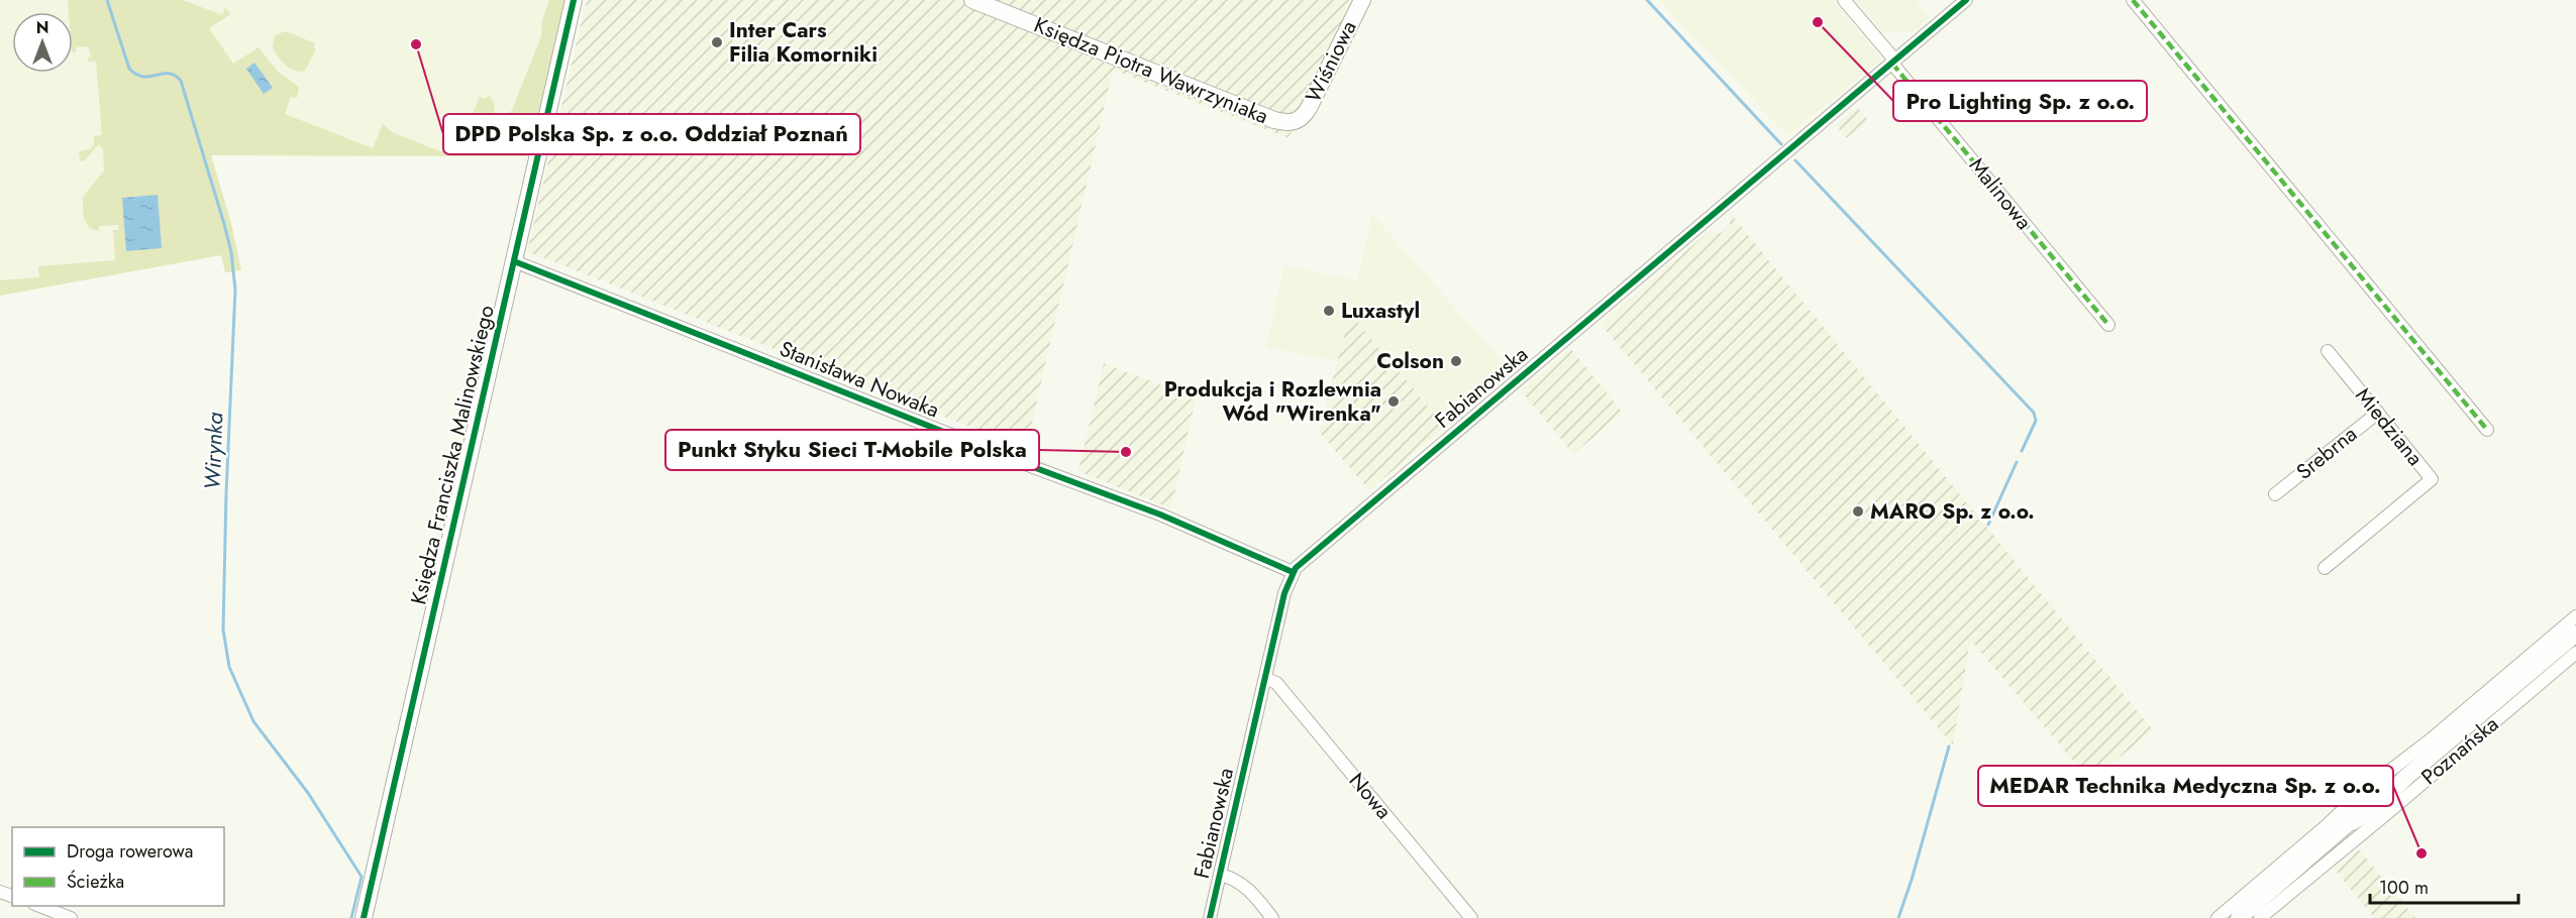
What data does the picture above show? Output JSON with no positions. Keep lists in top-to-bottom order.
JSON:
{
  "streets": {
    "street": [
      "Wiśniowa",
      "Księdza Piotra Wawrzyniaka",
      "Malinowa",
      "Stanisława Nowaka",
      "Fabianowska",
      "Miedziana",
      "Srebrna",
      "Księdza Franciszka Malinowskiego",
      "Poznańska",
      "Nowa"
    ]
  },
  "crossings": [
    ["Wiśniowa", "Księdza Piotra Wawrzyniaka"],
    ["Malinowa", "Fabianowska"],
    ["Stanisława Nowaka", "Fabianowska"],
    ["Stanisława Nowaka", "Księdza Franciszka Malinowskiego"],
    ["Fabianowska", "Nowa"],
    ["Miedziana", "Srebrna"]
  ],
  "water": ["Wirynka"],
  "places": [
    "Pro Lighting Sp. z o.o.",
    "Inter Cars Filia Komorniki",
    "DPD Polska Sp. z o.o. Oddział Poznań",
    "Luxastyl",
    "Colson",
    "Produkcja i Rozlewnia Wód \"Wirenka\"",
    "Punkt Styku Sieci T-Mobile Polska",
    "MARO Sp. z o.o.",
    "MEDAR Technika Medyczna Sp. z o.o."
  ],
  "legend": ["Droga rowerowa", "Ścieżka"],
  "scale_bar": "100 m",
  "north": "top"
}
